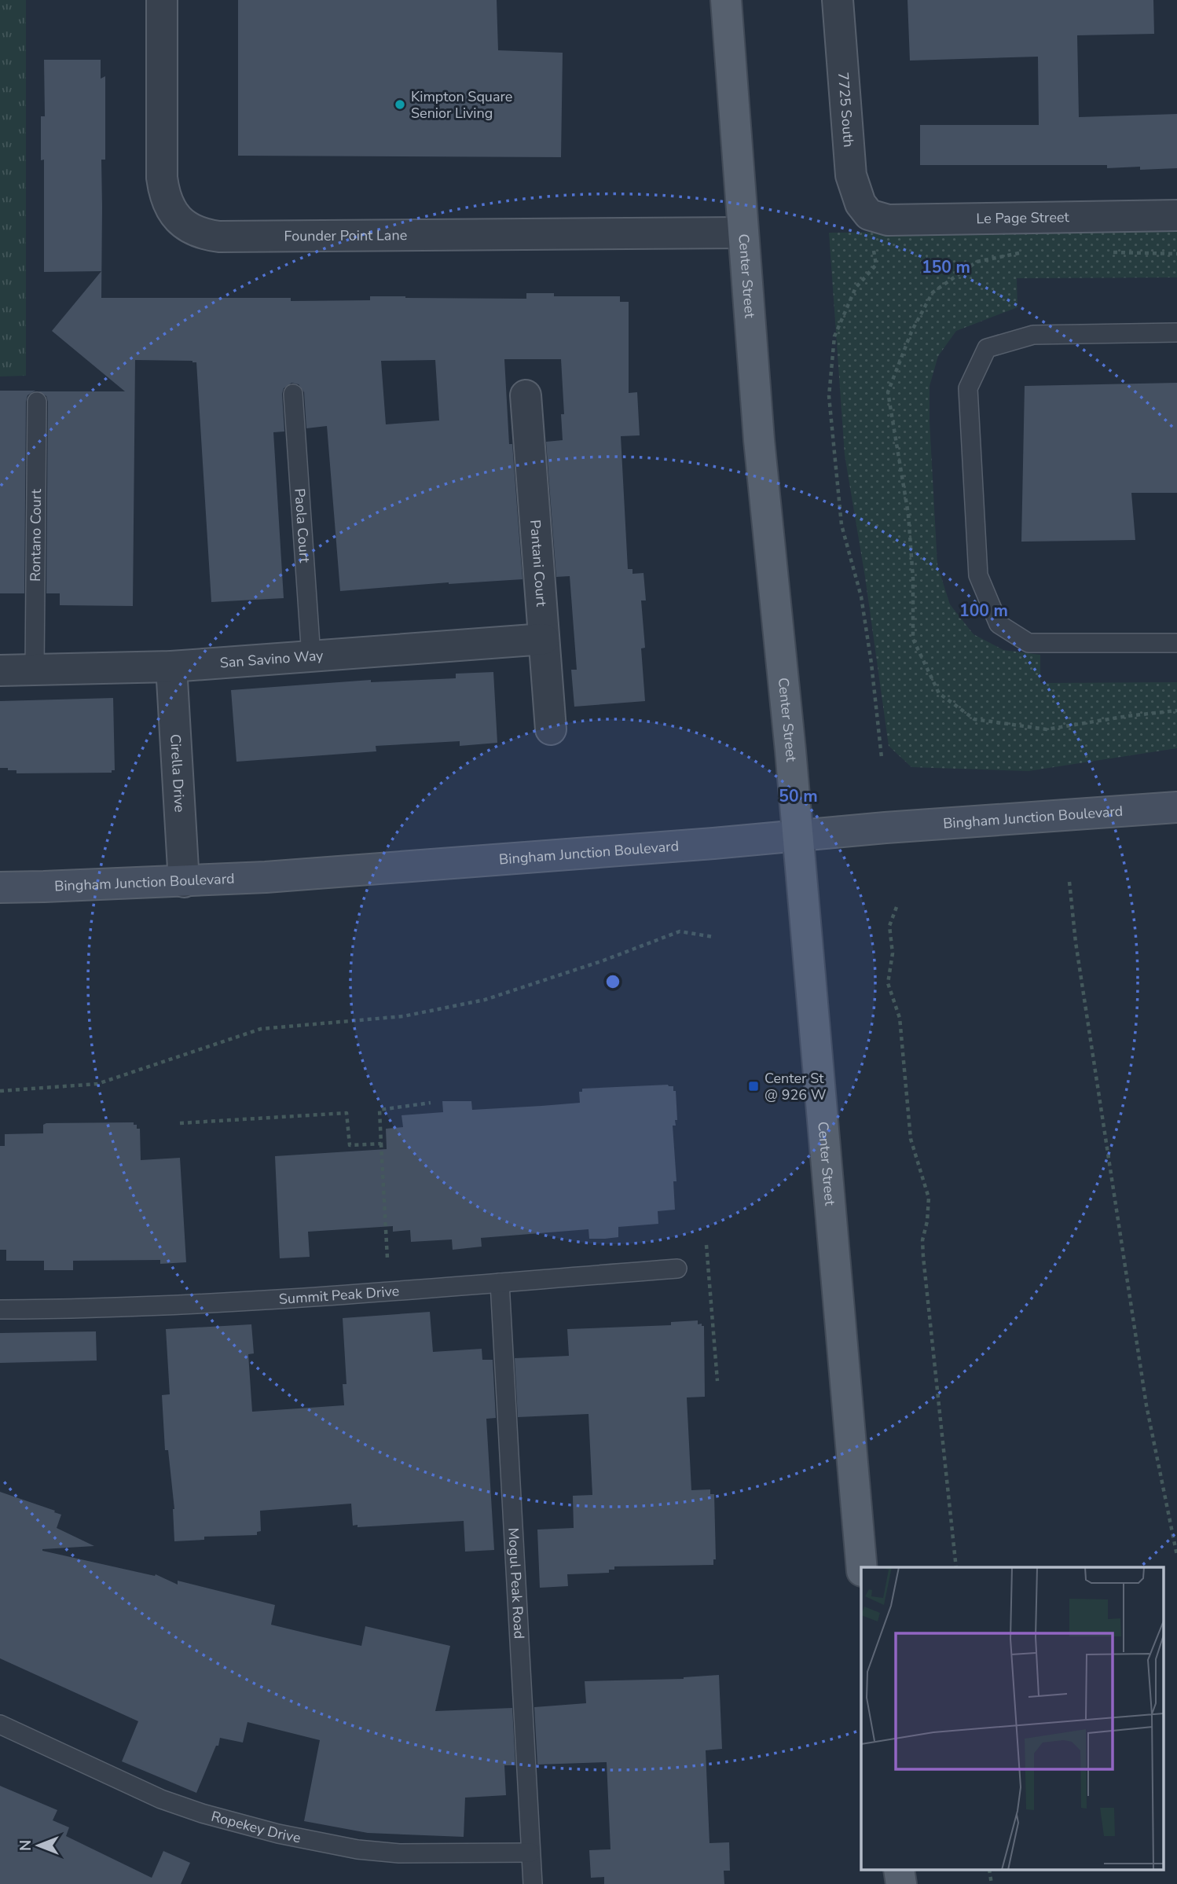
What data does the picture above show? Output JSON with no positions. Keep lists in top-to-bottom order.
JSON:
{
  "streets": {
    "main road": ["Center Street", "Bingham Junction Boulevard"],
    "street": [
      "7725 South",
      "Le Page Street",
      "Founder Point Lane",
      "Pantani Court",
      "San Savino Way",
      "Cirella Drive"
    ],
    "lane": [
      "Paola Court",
      "Rontano Court",
      "Summit Peak Drive",
      "Mogul Peak Road",
      "Ropekey Drive"
    ]
  },
  "crossings": [
    ["7725 South", "Le Page Street"],
    ["Founder Point Lane", "Center Street"],
    ["Center Street", "Bingham Junction Boulevard"],
    ["Paola Court", "San Savino Way"],
    ["Rontano Court", "San Savino Way"],
    ["Pantani Court", "San Savino Way"],
    ["San Savino Way", "Cirella Drive"],
    ["Cirella Drive", "Bingham Junction Boulevard"],
    ["Summit Peak Drive", "Mogul Peak Road"],
    ["Mogul Peak Road", "Ropekey Drive"]
  ],
  "places": {
    "other": ["Kimpton Square Senior Living"],
    "transit": ["Center St @ 926 W"]
  },
  "north": "left",
  "rings": ["150 m", "100 m", "50 m"]
}
